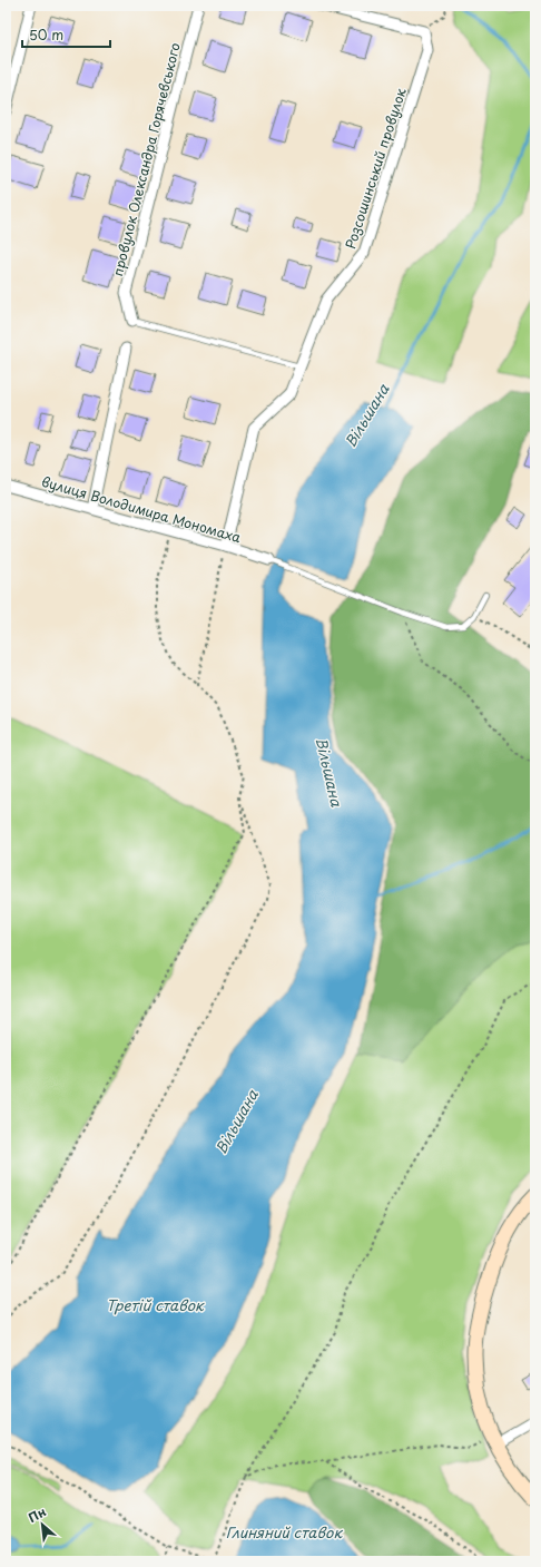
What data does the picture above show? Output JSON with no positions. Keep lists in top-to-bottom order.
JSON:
{
  "streets": {
    "street": ["провулок Олександра Горячевського", "Розсошинський провулок", "вулиця Володимира Мономаха"]
  },
  "crossings": [
    ["Розсошинський провулок", "вулиця Володимира Мономаха"]
  ],
  "water": ["Вільшана", "Третій ставок", "Глиняний ставок"],
  "scale_bar": "50 m",
  "north": "top left"
}
